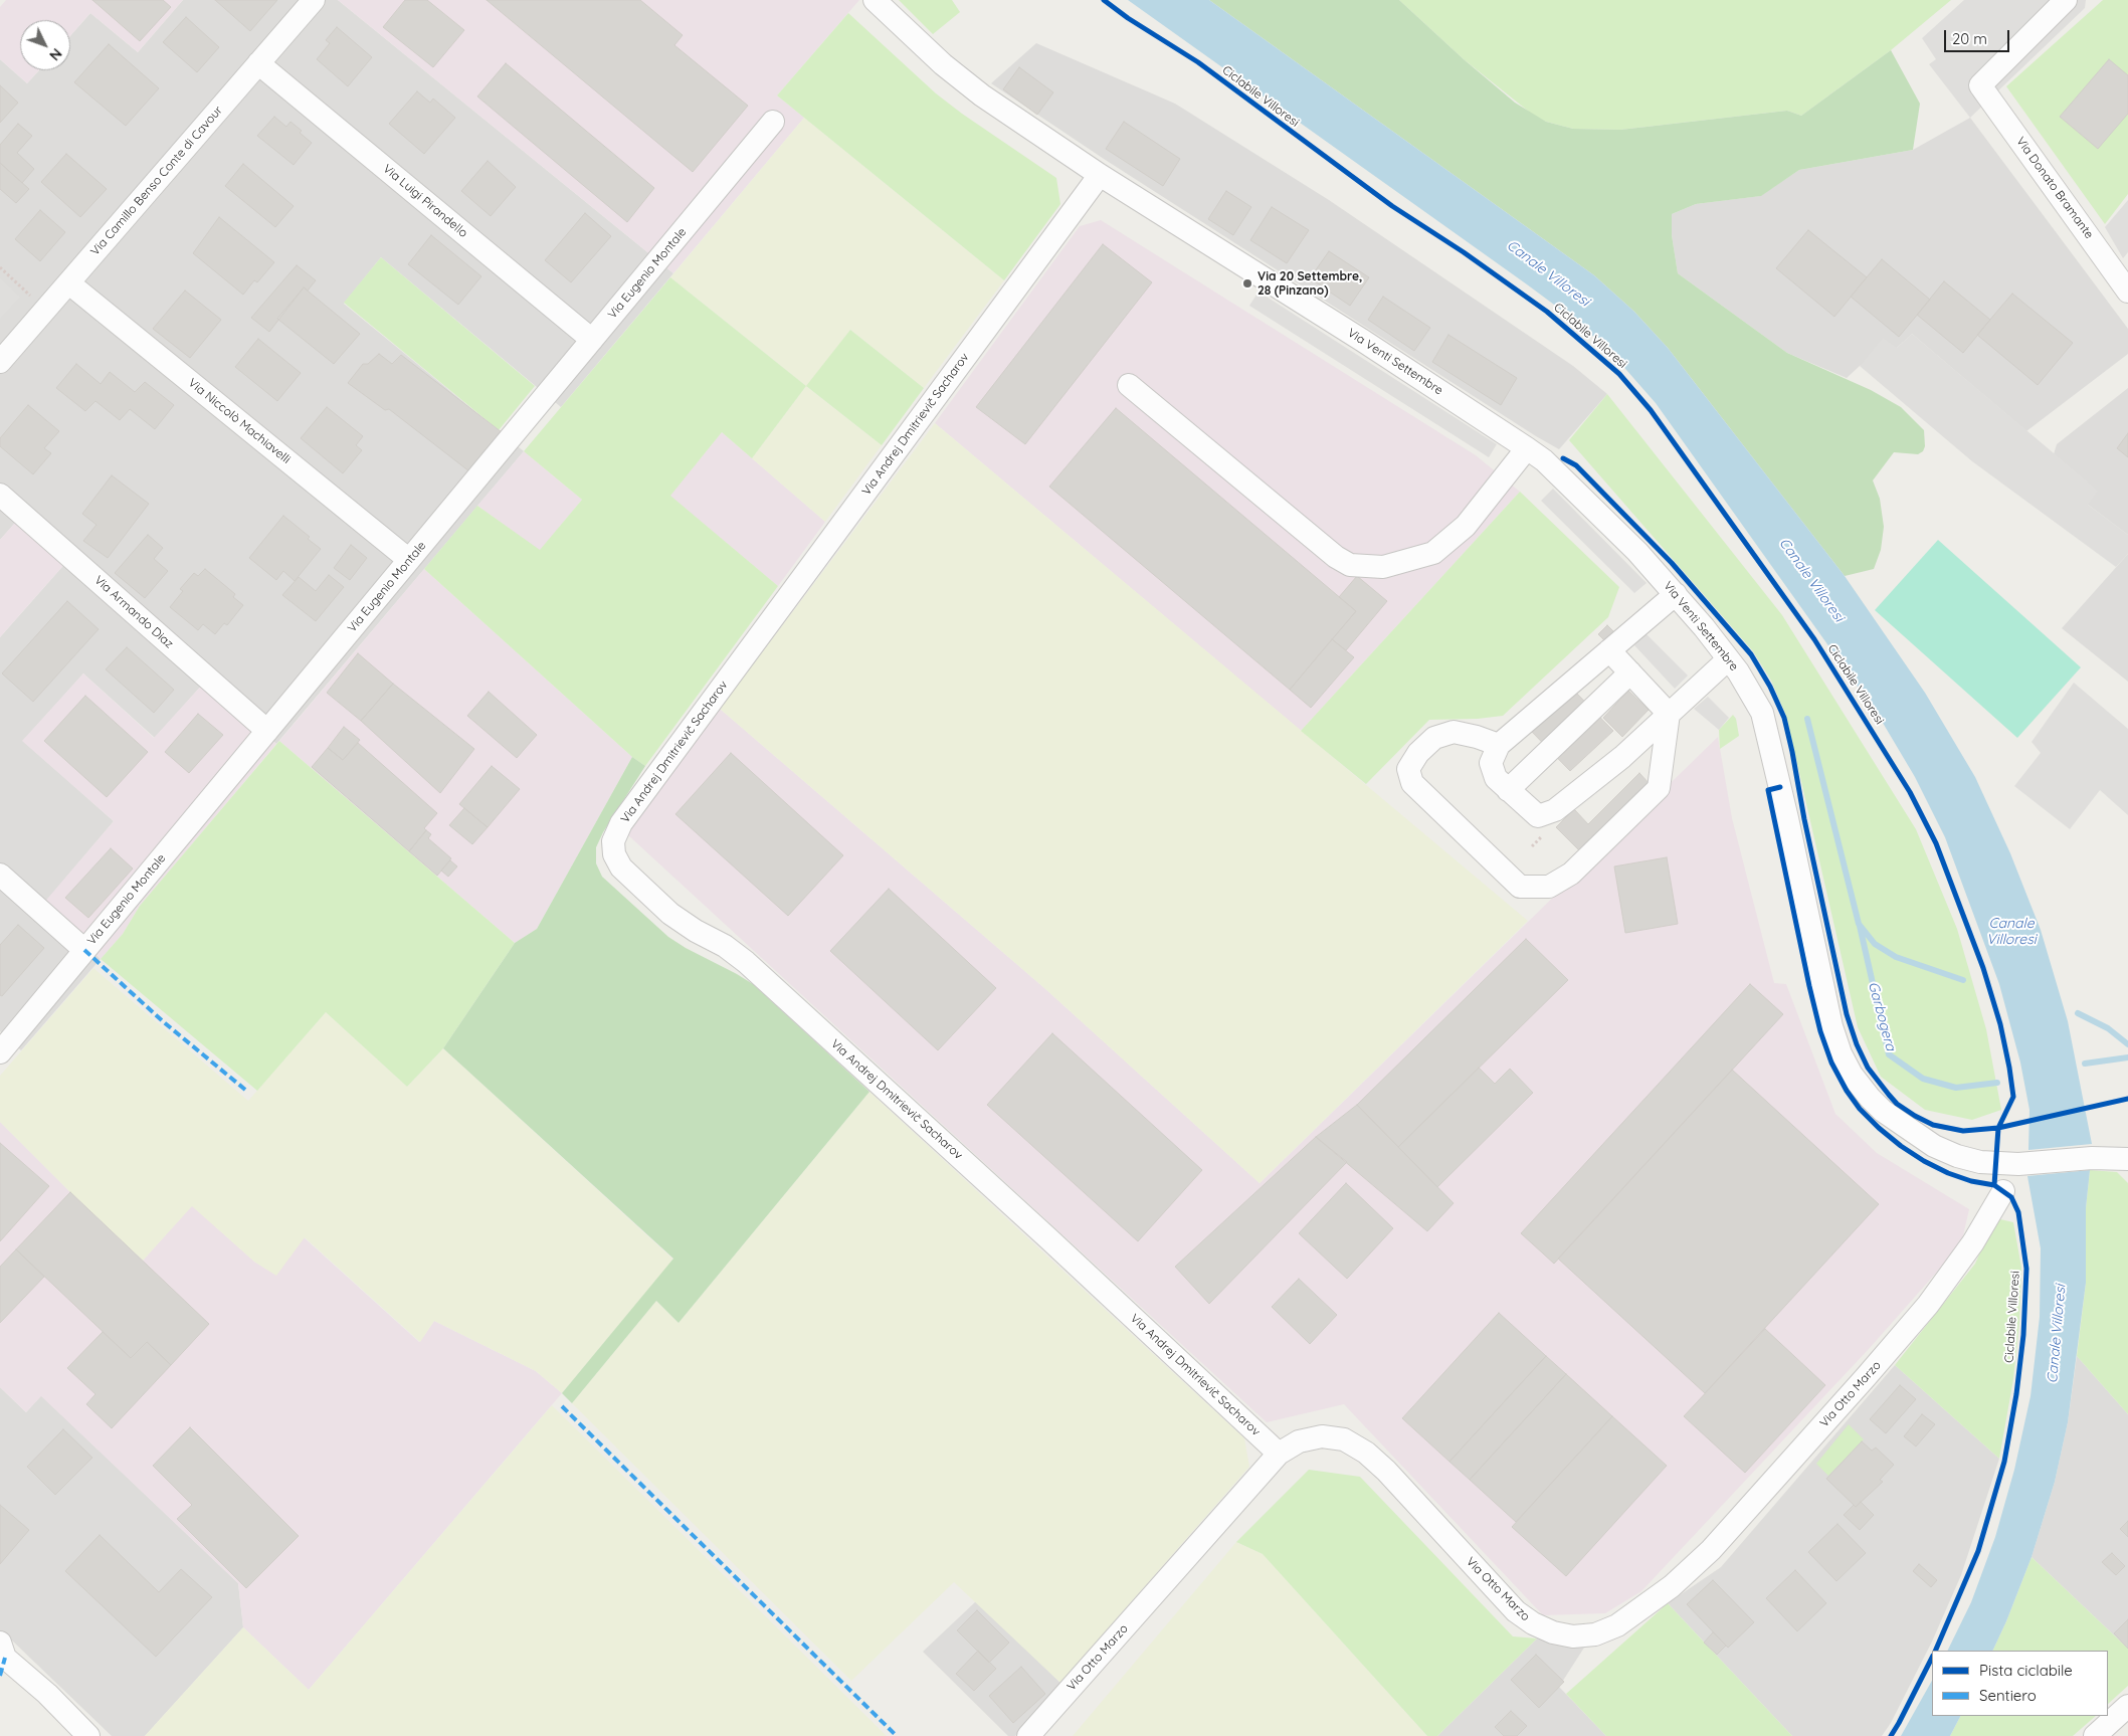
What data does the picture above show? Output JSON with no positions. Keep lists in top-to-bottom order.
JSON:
{
  "streets": {
    "street": [
      "Via Camillo Benso Conte di Cavour",
      "Via Donato Bramante",
      "Via Luigi Pirandello",
      "Via Eugenio Montale",
      "Via Venti Settembre",
      "Via Niccolò Machiavelli",
      "Via Andrej Dmitrievič Sacharov",
      "Via Armando Diaz",
      "Via Otto Marzo"
    ],
    "cycle path": ["Ciclabile Villoresi"]
  },
  "crossings": [
    ["Via Camillo Benso Conte di Cavour", "Via Luigi Pirandello"],
    ["Via Camillo Benso Conte di Cavour", "Via Niccolò Machiavelli"],
    ["Via Luigi Pirandello", "Via Eugenio Montale"],
    ["Via Eugenio Montale", "Via Niccolò Machiavelli"],
    ["Via Eugenio Montale", "Via Armando Diaz"],
    ["Via Venti Settembre", "Via Andrej Dmitrievič Sacharov"],
    ["Via Andrej Dmitrievič Sacharov", "Via Otto Marzo"]
  ],
  "water": ["Canale Villoresi", "Garbogera"],
  "places": ["Via 20 Settembre, 28 (Pinzano)"],
  "legend": ["Pista ciclabile", "Sentiero"],
  "scale_bar": "20 m",
  "north": "bottom right"
}
